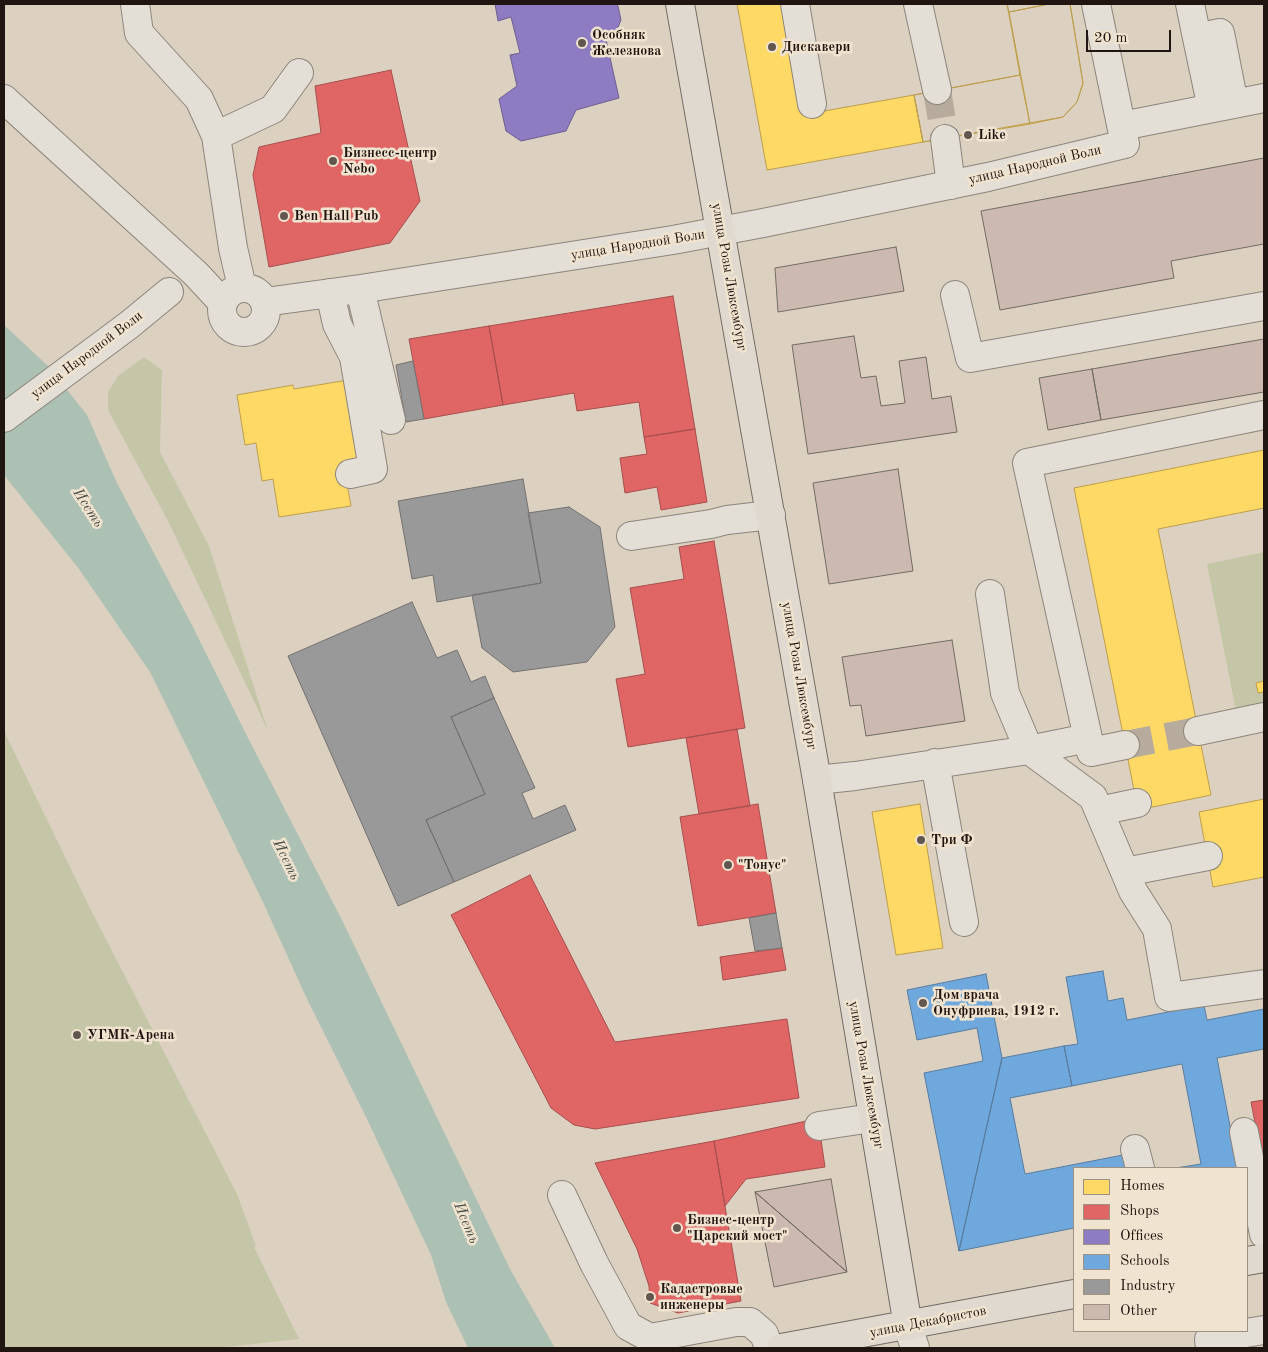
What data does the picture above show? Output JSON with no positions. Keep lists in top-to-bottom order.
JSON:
{
  "streets": {
    "main road": ["улица Розы Люксембург", "улица Декабристов"],
    "street": ["улица Народной Воли"]
  },
  "crossings": [
    ["улица Народной Воли", "улица Розы Люксембург"],
    ["улица Розы Люксембург", "улица Декабристов"]
  ],
  "water": ["Исеть"],
  "places": [
    "Особняк Железнова",
    "Дискавери",
    "Like",
    "Бизнесс-центр Nebo",
    "Ben Hall Pub",
    "Три Ф",
    "\"Тонус\"",
    "Дом врача Онуфриева, 1912 г.",
    "УГМК-Арена",
    "Бизнес-центр \"Царский мост\"",
    "Кадастровые инженеры"
  ],
  "legend": [
    "Homes",
    "Shops",
    "Offices",
    "Schools",
    "Industry",
    "Other"
  ],
  "scale_bar": "20 m"
}
